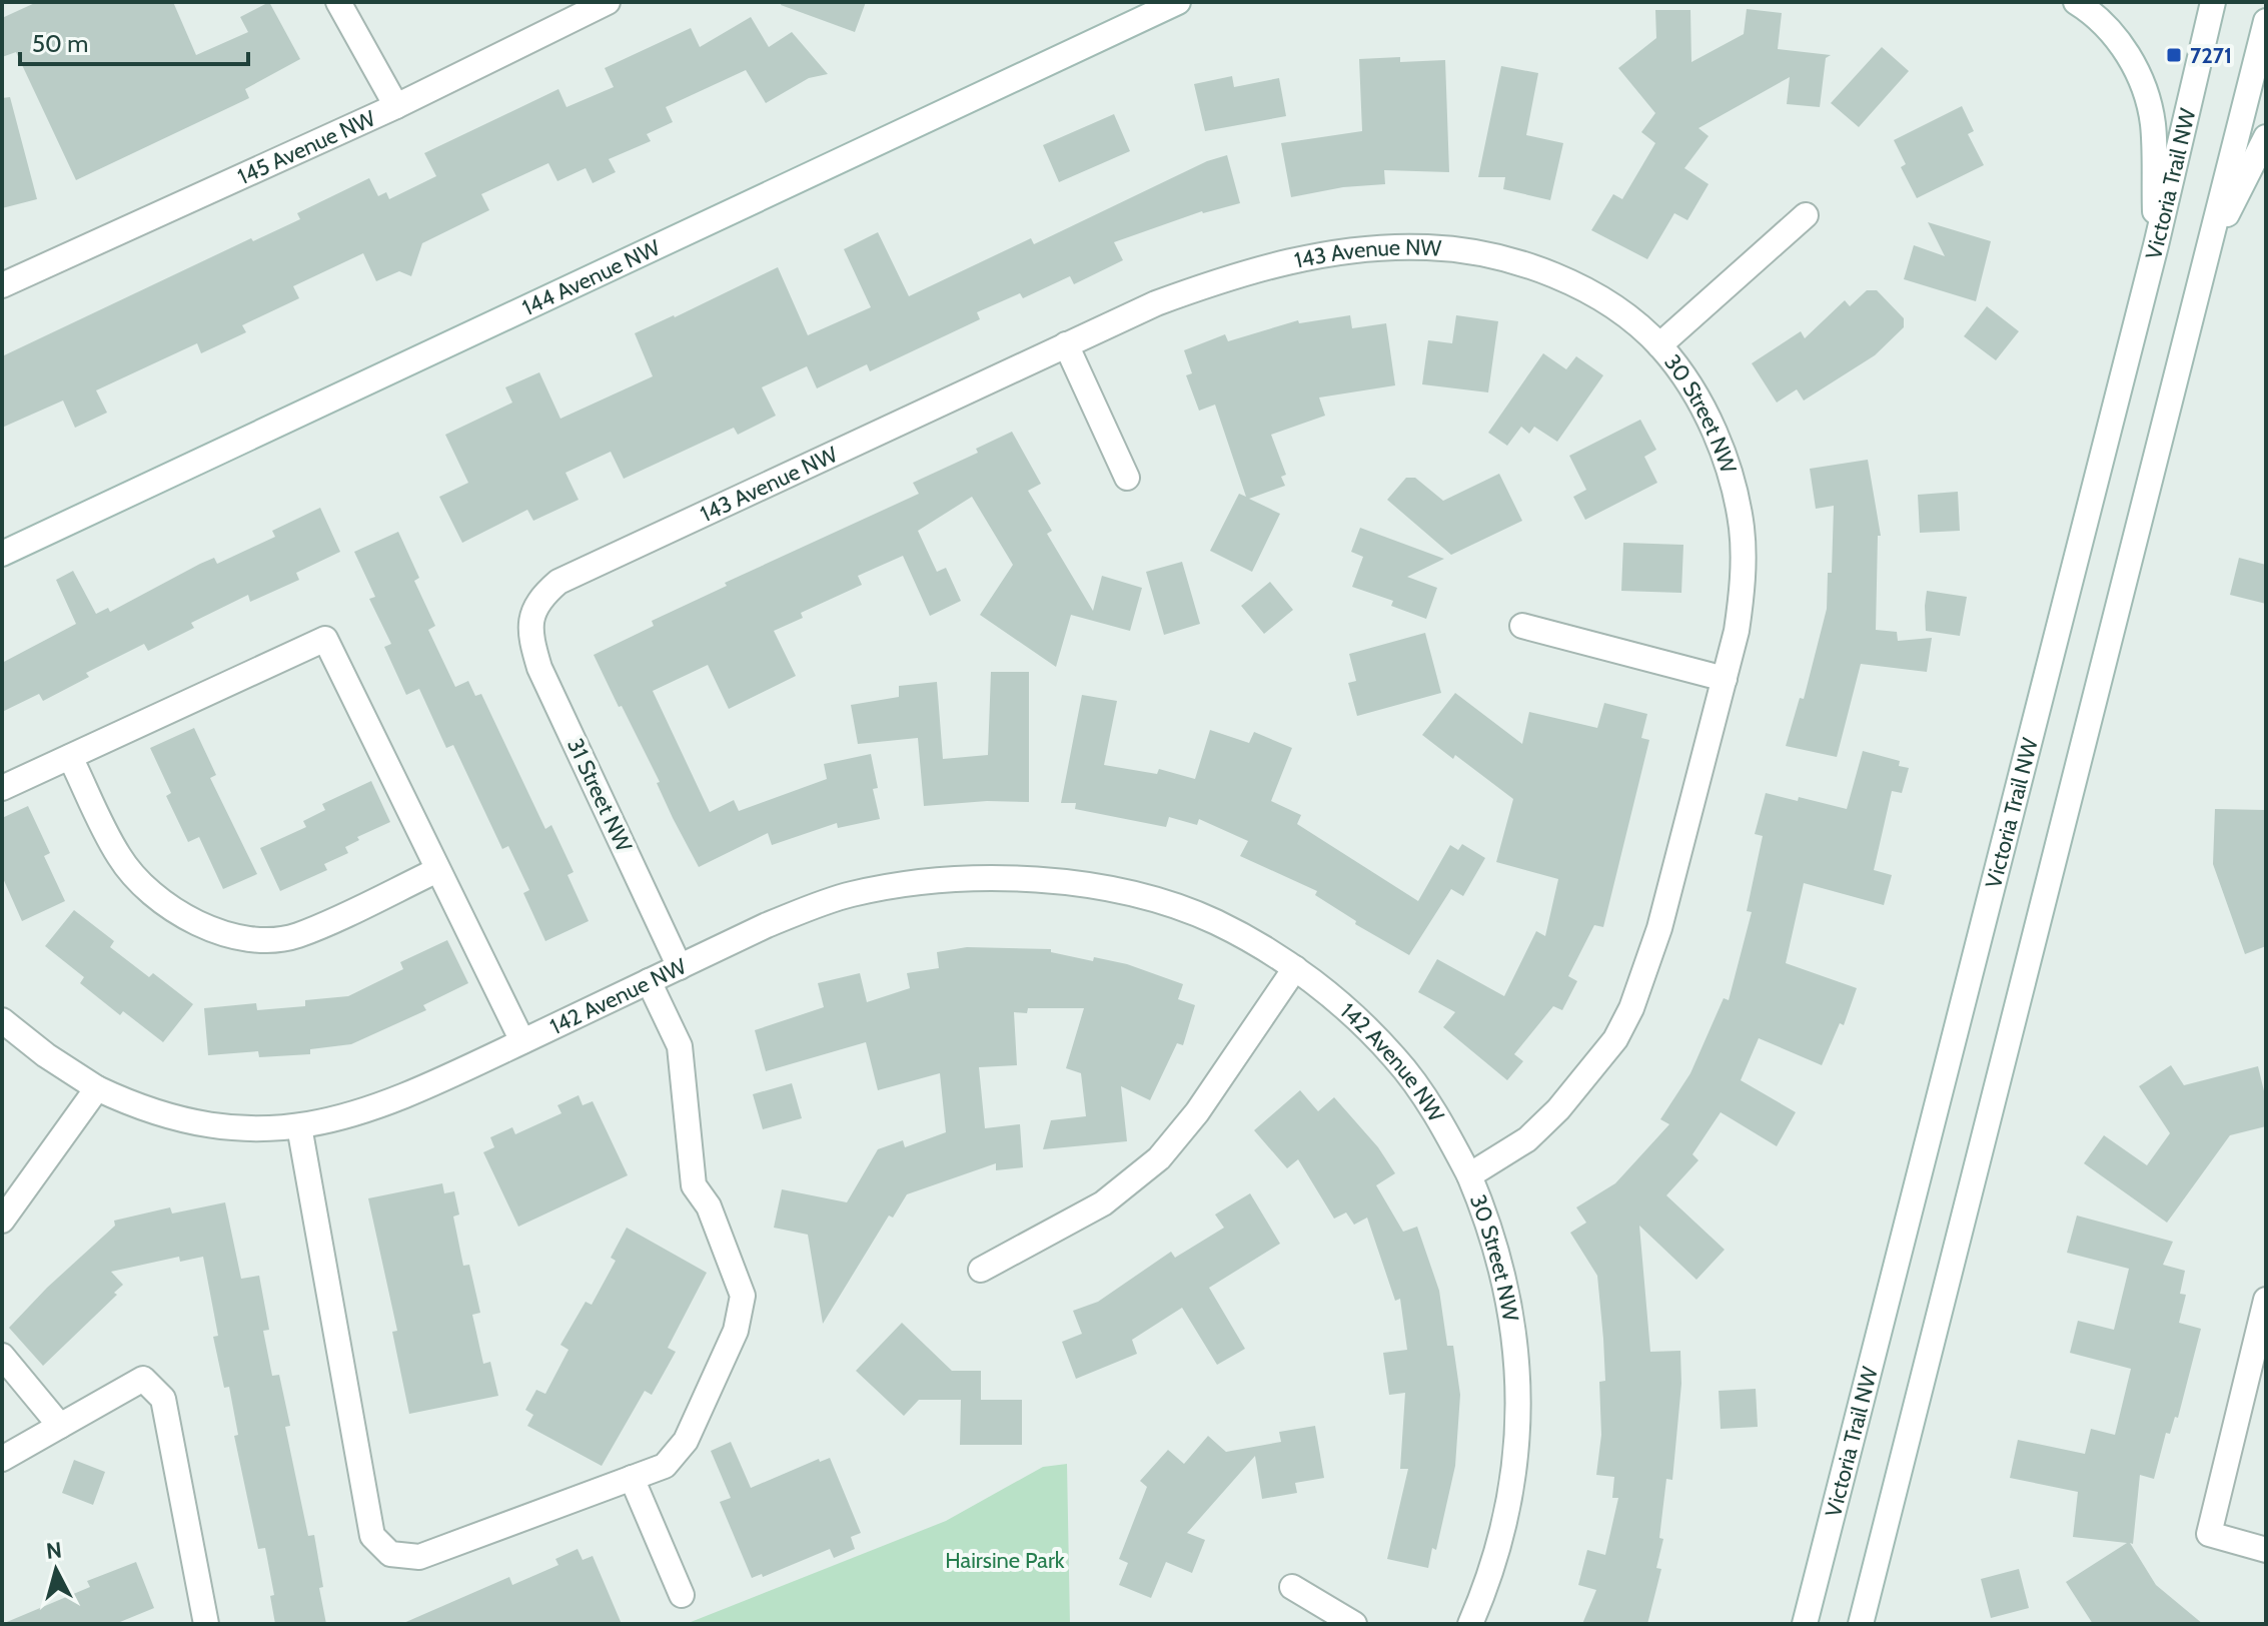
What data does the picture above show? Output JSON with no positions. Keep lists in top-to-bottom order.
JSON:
{
  "streets": {
    "street": [
      "145 Avenue NW",
      "Victoria Trail NW",
      "143 Avenue NW",
      "144 Avenue NW",
      "30 Street NW",
      "31 Street NW",
      "142 Avenue NW"
    ]
  },
  "crossings": [
    ["143 Avenue NW", "30 Street NW"],
    ["143 Avenue NW", "31 Street NW"],
    ["30 Street NW", "142 Avenue NW"],
    ["31 Street NW", "142 Avenue NW"]
  ],
  "parks": ["Hairsine Park"],
  "places": {
    "transit": ["7271"]
  },
  "scale_bar": "50 m",
  "north": "top"
}
